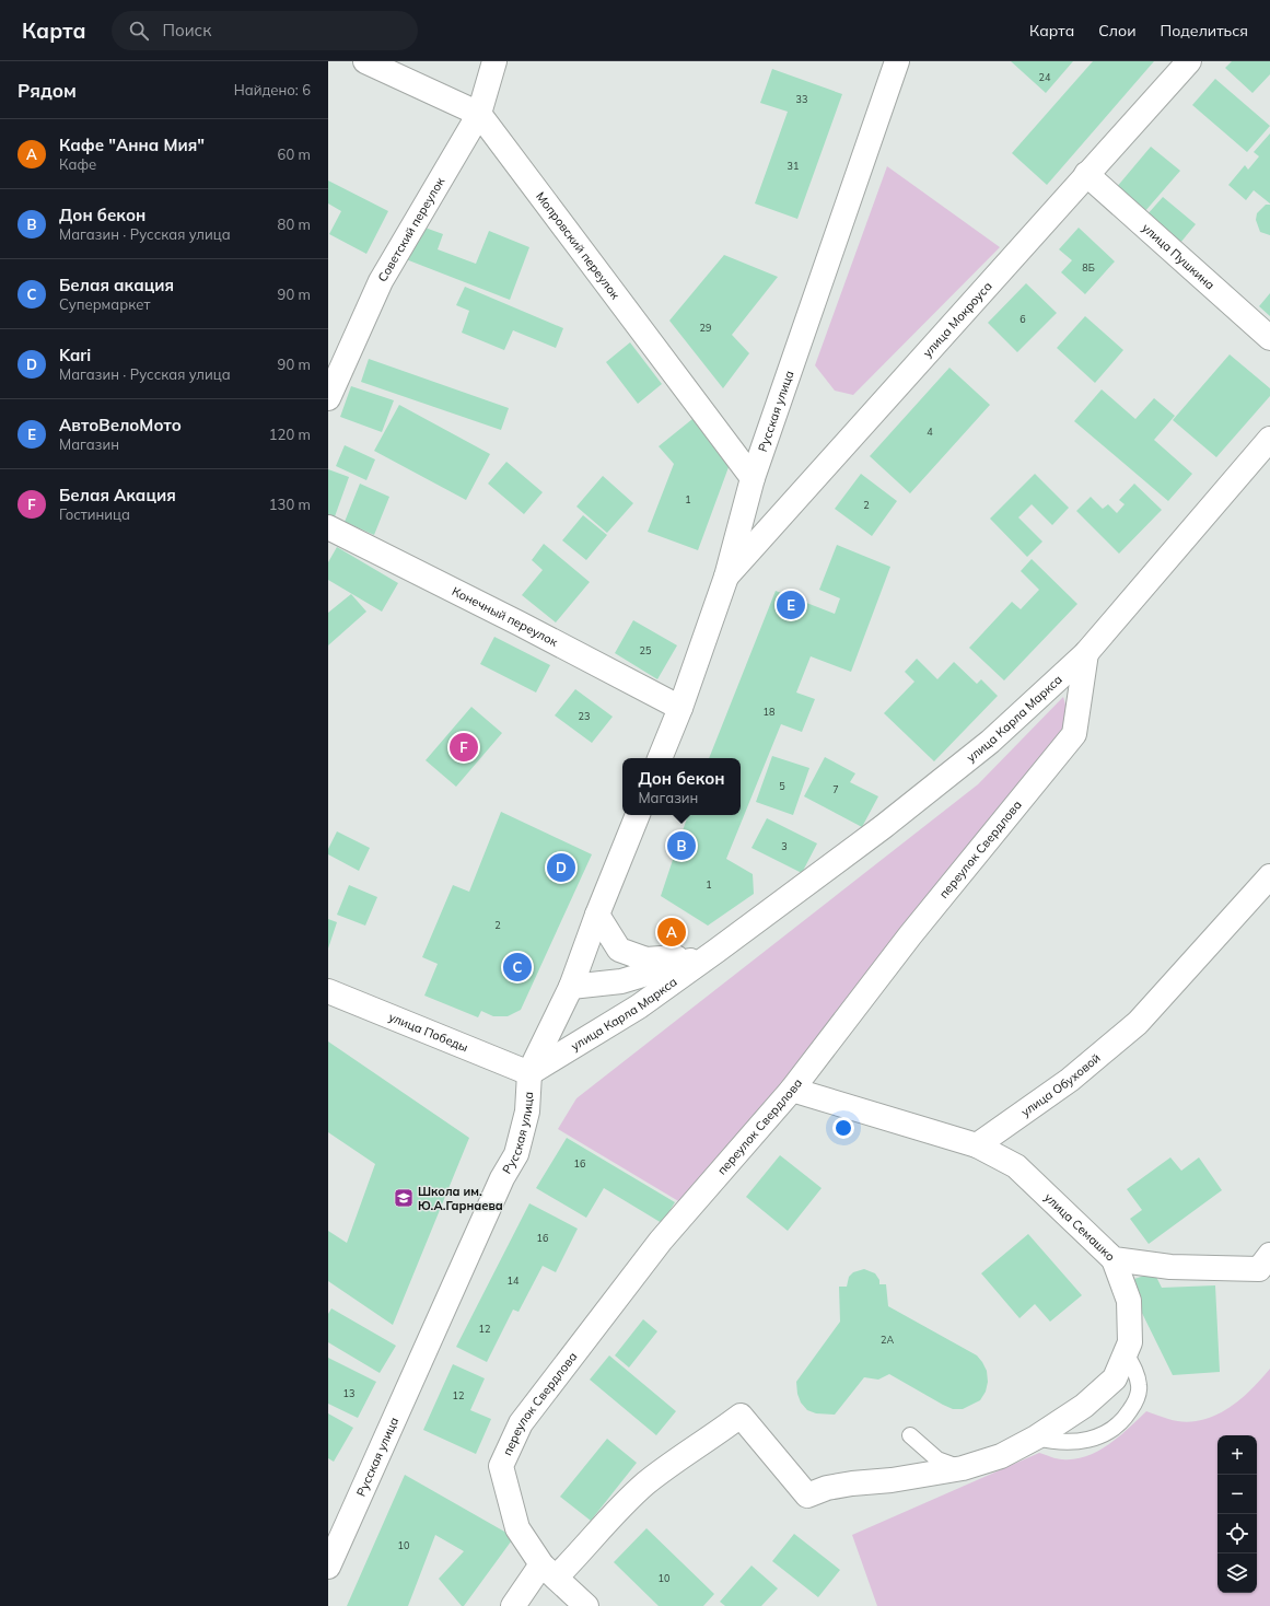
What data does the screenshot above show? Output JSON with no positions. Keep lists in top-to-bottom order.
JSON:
{
  "streets": {
    "street": [
      "Советский переулок",
      "Мопровский переулок",
      "улица Пушкина",
      "улица Мокроуса",
      "Русская улица",
      "Конечный переулок",
      "улица Карла Маркса",
      "переулок Свердлова",
      "улица Победы",
      "улица Обуховой",
      "улица Семашко"
    ]
  },
  "crossings": [
    ["Советский переулок", "Мопровский переулок"],
    ["Мопровский переулок", "Русская улица"],
    ["улица Пушкина", "улица Мокроуса"],
    ["улица Мокроуса", "Русская улица"],
    ["Русская улица", "Конечный переулок"],
    ["Русская улица", "улица Карла Маркса"],
    ["Русская улица", "улица Победы"],
    ["улица Карла Маркса", "переулок Свердлова"],
    ["улица Карла Маркса", "улица Победы"],
    ["улица Обуховой", "улица Семашко"]
  ],
  "places": {
    "school or university": ["Школа им. Ю.А.Гарнаева"]
  },
  "house_numbers": [
    "24",
    "33",
    "31",
    "8Б",
    "6",
    "29",
    "4",
    "1",
    "2",
    "25",
    "18",
    "23",
    "5",
    "7",
    "3",
    "1",
    "2",
    "16",
    "16",
    "14",
    "12",
    "2А",
    "13",
    "12",
    "10",
    "10"
  ],
  "page": {
    "header": "Карта",
    "search": "Поиск",
    "nav": ["Карта", "Слои", "Поделиться"],
    "heading": ["Рядом", "Найдено: 6"],
    "list": [
      {
        "mark": "A",
        "name": "Кафе \"Анна Мия\"",
        "note": "Кафе",
        "value": "60 m"
      },
      {
        "mark": "B",
        "name": "Дон бекон",
        "note": "Магазин · Русская улица",
        "value": "80 m"
      },
      {
        "mark": "C",
        "name": "Белая акация",
        "note": "Супермаркет",
        "value": "90 m"
      },
      {
        "mark": "D",
        "name": "Kari",
        "note": "Магазин · Русская улица",
        "value": "90 m"
      },
      {
        "mark": "E",
        "name": "АвтоВелоМото",
        "note": "Магазин",
        "value": "120 m"
      },
      {
        "mark": "F",
        "name": "Белая Акация",
        "note": "Гостиница",
        "value": "130 m"
      }
    ],
    "pins": [
      "E",
      "F",
      "B",
      "D",
      "A",
      "C"
    ],
    "popup": ["Дон бекон", "Магазин"],
    "map_buttons": ["+", "−"]
  }
}
